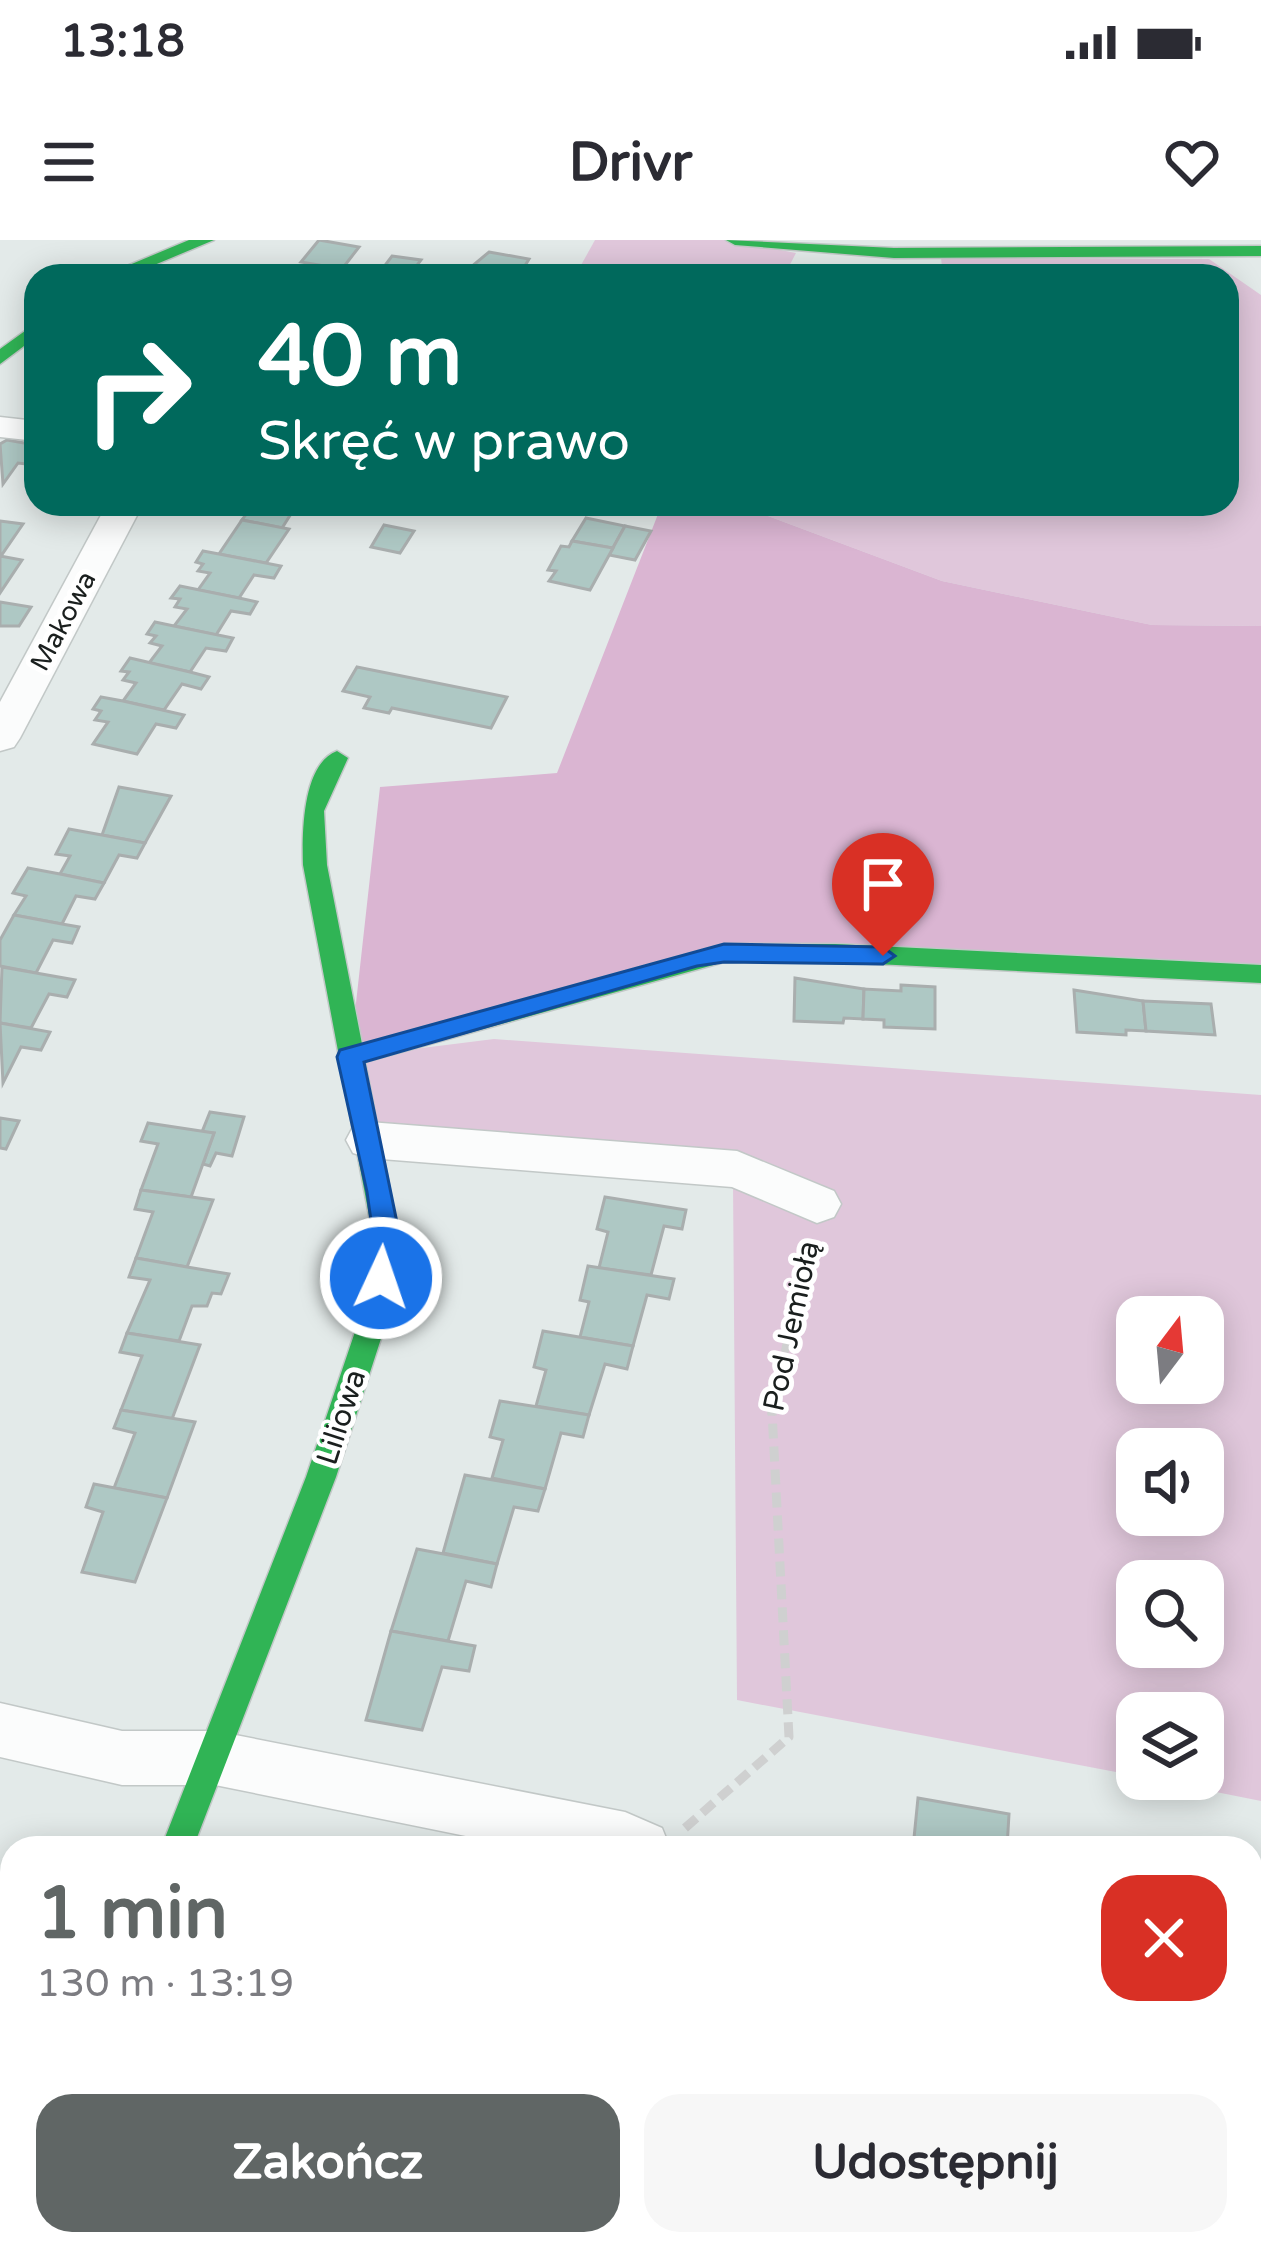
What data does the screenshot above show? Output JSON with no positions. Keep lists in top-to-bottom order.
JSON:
{
  "streets": {
    "street": ["Makowa", "Pod Jemiołą", "Liliowa"]
  },
  "crossings": [
    ["Pod Jemiołą", "Liliowa"]
  ],
  "north": "top",
  "page": {
    "status": "13:18",
    "header": "Drivr",
    "turn": ["40 m", "Skręć w prawo"],
    "heading": ["1 min", "130 m · 13:19"],
    "buttons": ["Zakończ", "Udostępnij"]
  }
}
